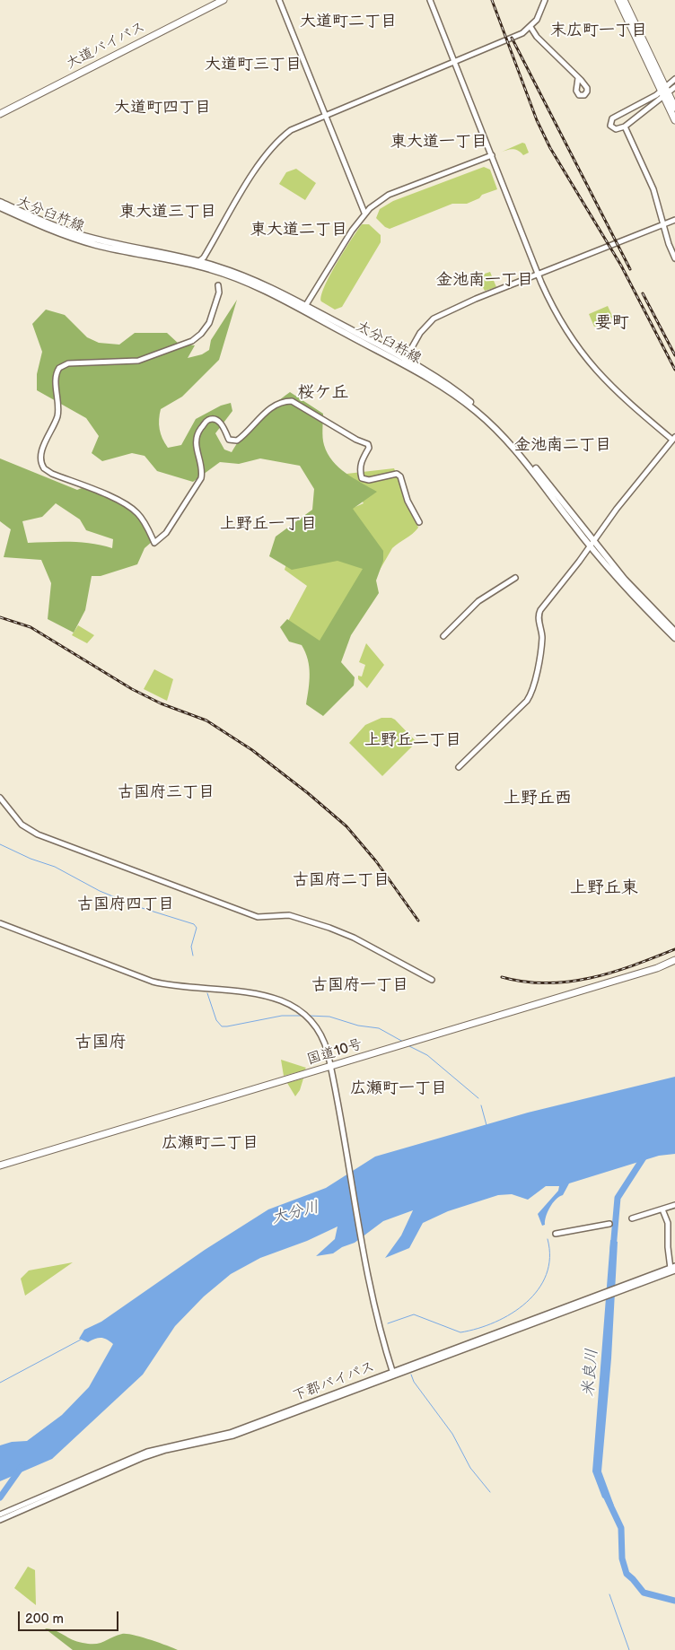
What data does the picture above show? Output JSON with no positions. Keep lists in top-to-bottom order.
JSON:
{
  "streets": {
    "highway": ["大道バイパス", "国道10号"],
    "main road": ["大分臼杵線"]
  },
  "districts": [
    "大道町二丁目",
    "末広町一丁目",
    "大道町三丁目",
    "大道町四丁目",
    "東大道一丁目",
    "東大道三丁目",
    "東大道二丁目",
    "金池南一丁目",
    "要町",
    "桜ケ丘",
    "金池南二丁目",
    "上野丘一丁目",
    "上野丘二丁目",
    "古国府三丁目",
    "上野丘西",
    "古国府二丁目",
    "上野丘東",
    "古国府四丁目",
    "古国府一丁目",
    "古国府",
    "広瀬町一丁目",
    "広瀬町二丁目"
  ],
  "water": ["大分川", "米良川"],
  "scale_bar": "200 m"
}
